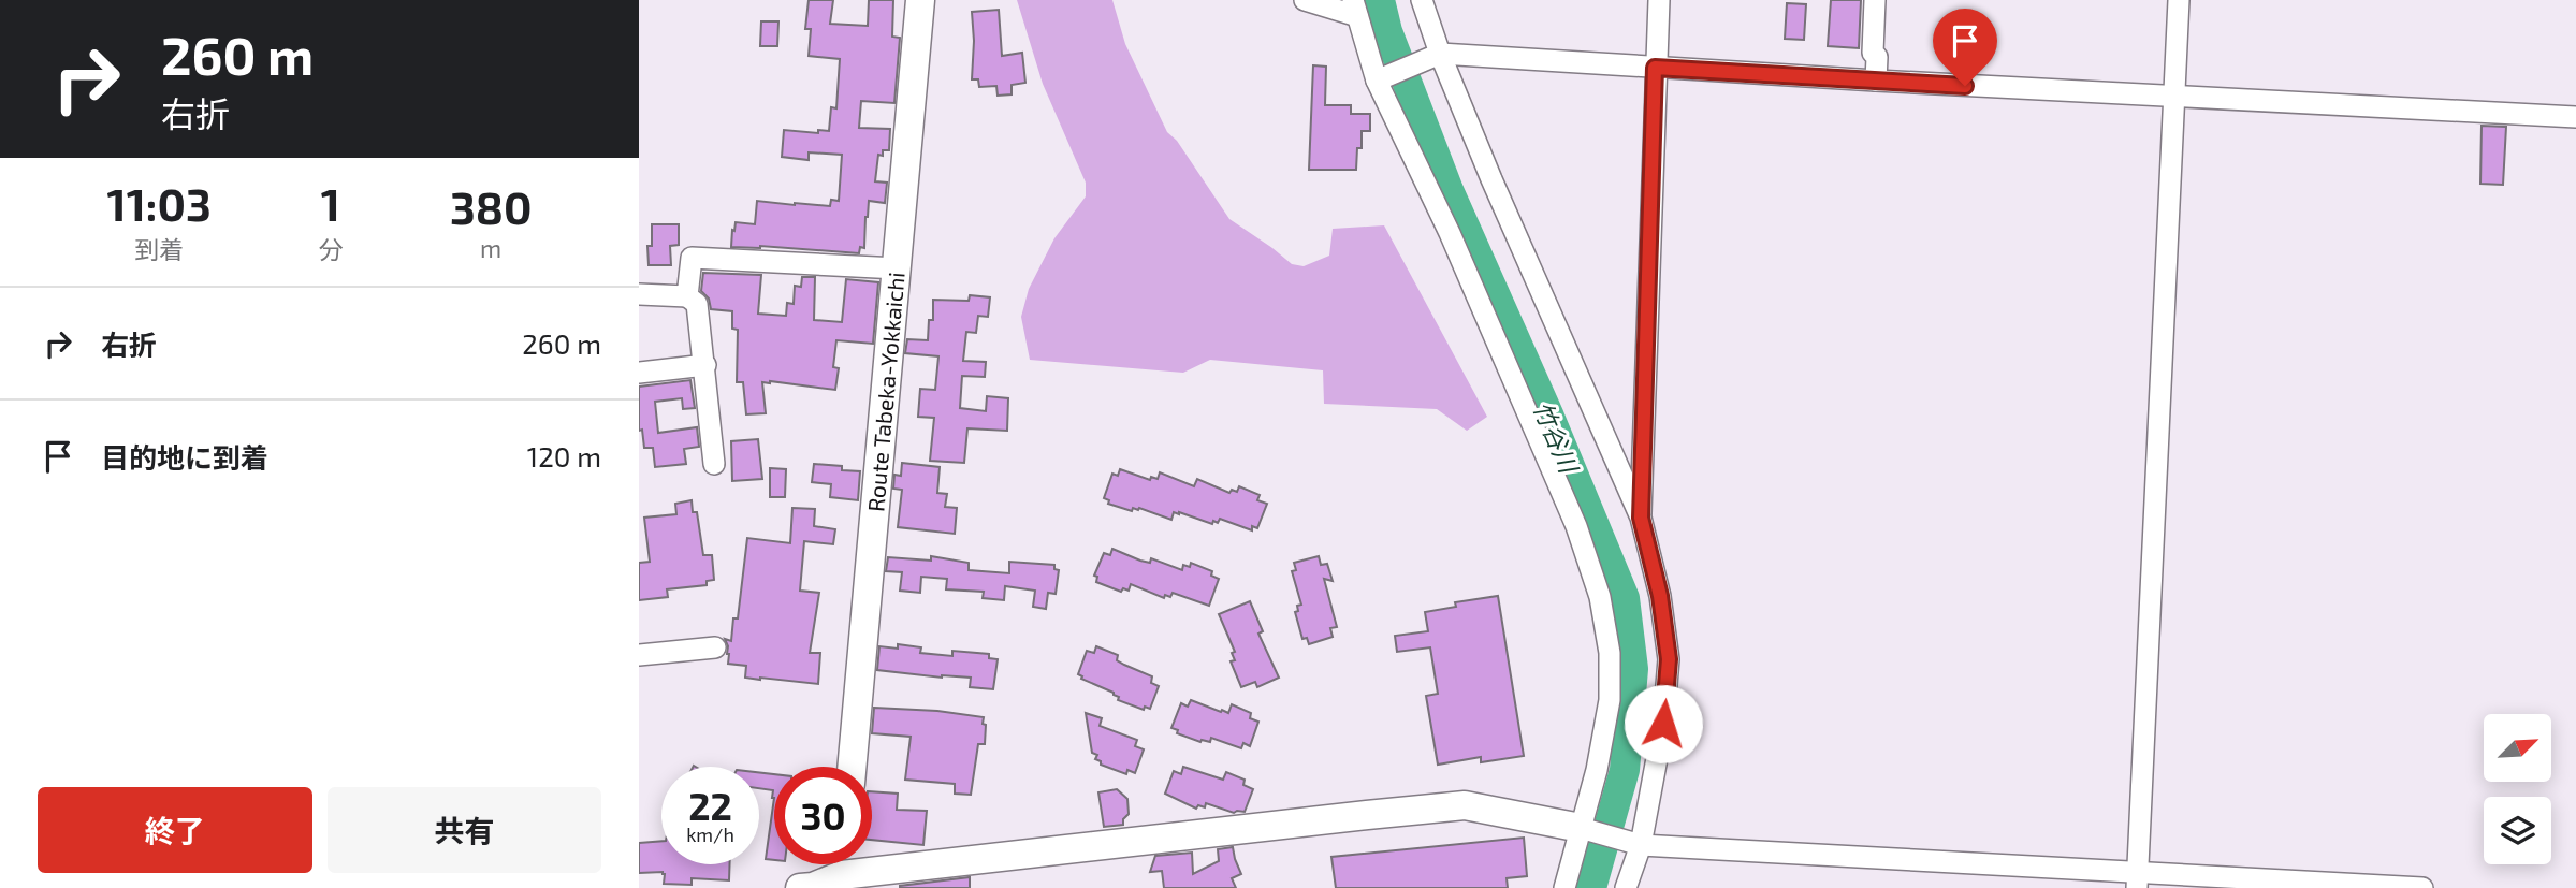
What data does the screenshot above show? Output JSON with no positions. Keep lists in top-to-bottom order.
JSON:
{
  "streets": {
    "street": ["Route Tabeka-Yokkaichi"]
  },
  "water": ["竹谷川"],
  "north": "top right",
  "page": {
    "turn": ["260 m", "右折"],
    "eta": [
      "11:03",
      "到着",
      "1",
      "分",
      "380",
      "m"
    ],
    "list": [
      {
        "name": "右折",
        "value": "260 m"
      },
      {
        "name": "目的地に到着",
        "value": "120 m"
      }
    ],
    "speed": "22 km/h",
    "limit": "30",
    "buttons": ["終了", "共有"]
  }
}
